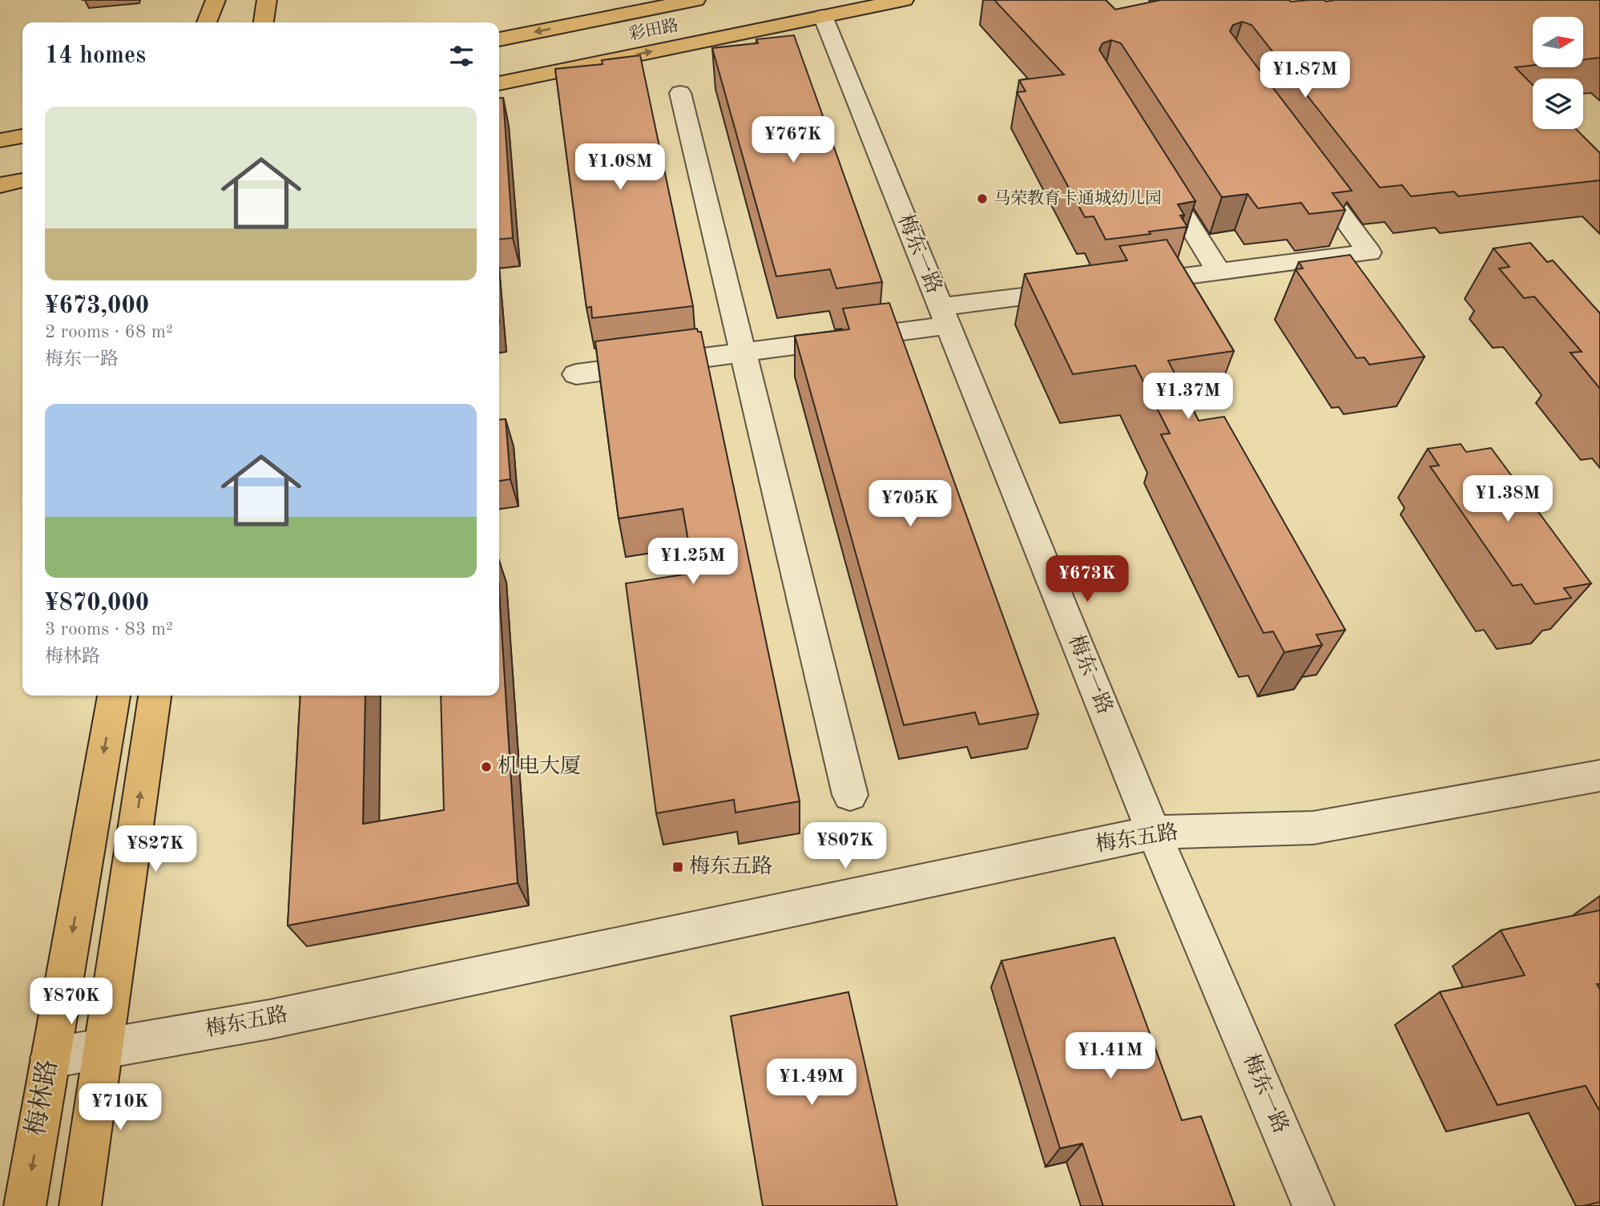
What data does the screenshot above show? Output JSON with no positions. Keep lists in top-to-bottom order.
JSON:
{
  "streets": {
    "main road": ["彩田路", "梅林路"],
    "street": ["梅东一路", "梅东五路"]
  },
  "crossings": [
    ["梅东一路", "梅东五路"],
    ["梅东五路", "梅林路"]
  ],
  "places": {
    "other": ["马荣教育卡通城幼儿园", "机电大厦"],
    "transit": ["梅东五路"]
  },
  "north": "right",
  "page": {
    "heading": "14 homes",
    "price": [
      "¥1.87M",
      "¥767K",
      "¥1.08M",
      "¥1.37M",
      "¥1.38M",
      "¥705K",
      "¥1.25M",
      "¥673K",
      "¥807K",
      "¥827K",
      "¥870K",
      "¥1.41M",
      "¥1.49M",
      "¥710K"
    ],
    "list": [
      {
        "name": "¥673,000",
        "note": "2 rooms · 68 m² · 梅东一路"
      },
      {
        "name": "¥870,000",
        "note": "3 rooms · 83 m² · 梅林路"
      }
    ]
  }
}
